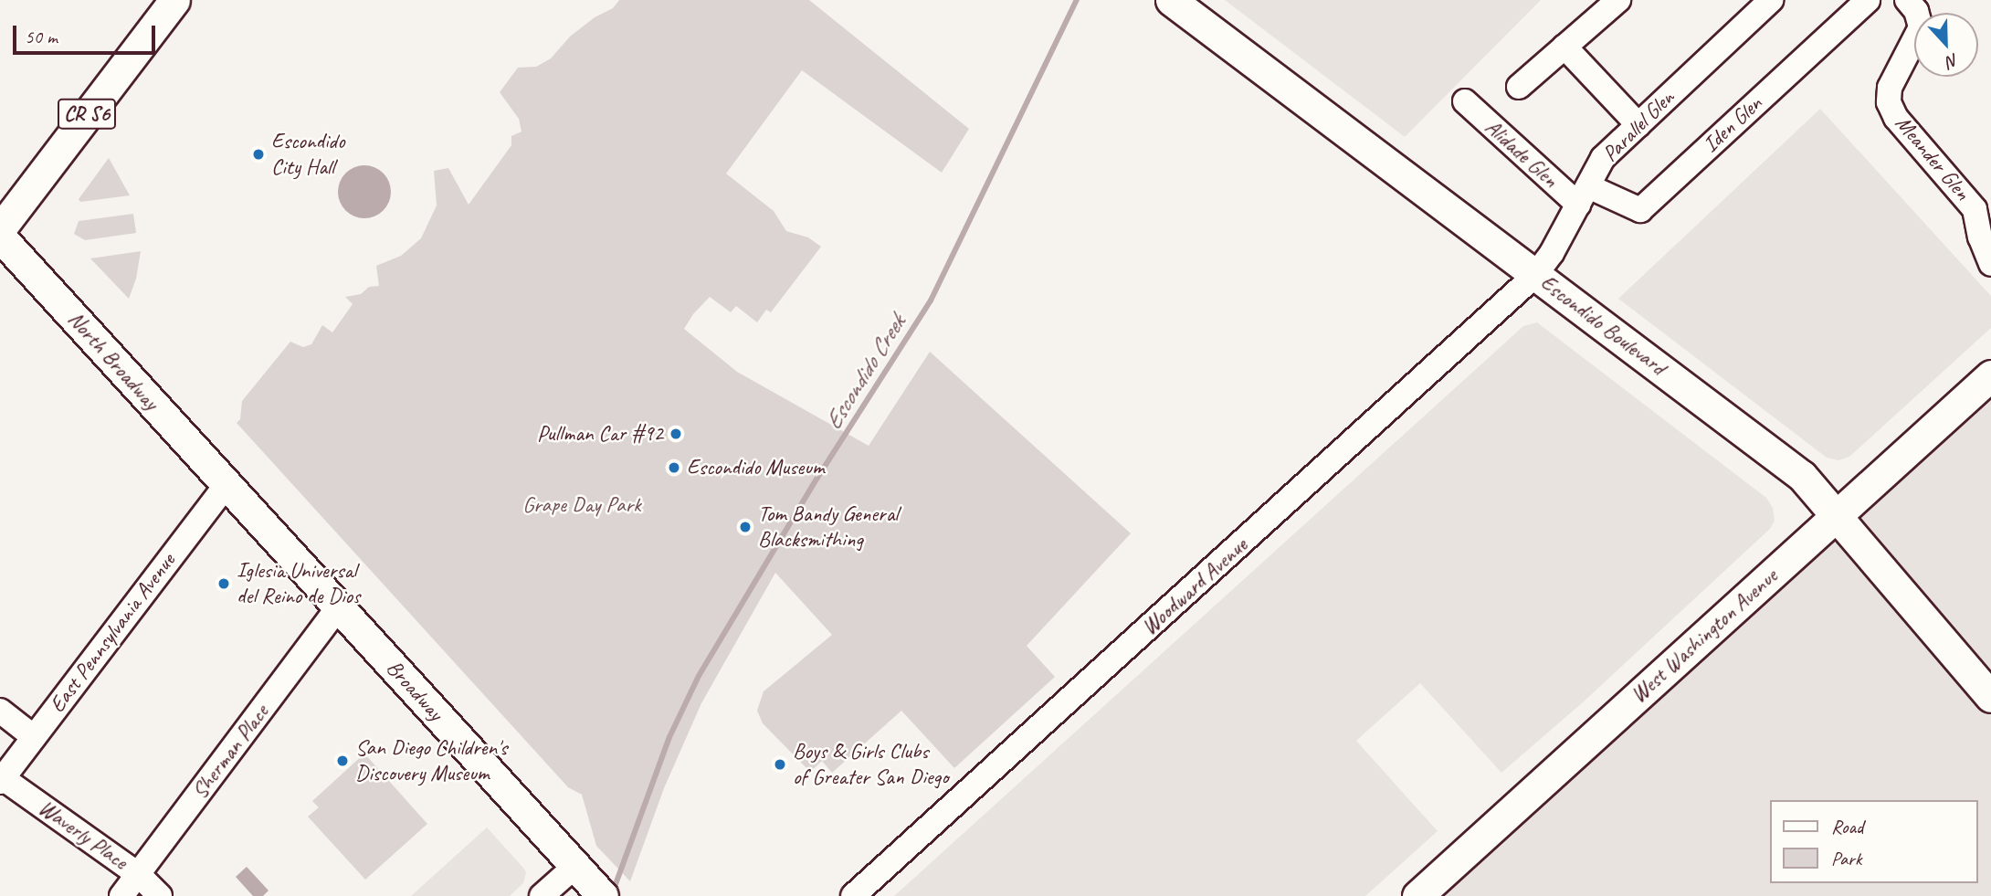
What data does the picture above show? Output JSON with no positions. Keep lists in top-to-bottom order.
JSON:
{
  "streets": {
    "main road": [
      "CR S6",
      "Escondido Boulevard",
      "North Broadway",
      "West Washington Avenue",
      "Broadway"
    ],
    "street": [
      "Iden Glen",
      "Parallel Glen",
      "Alidade Glen",
      "Meander Glen",
      "Woodward Avenue",
      "East Pennsylvania Avenue",
      "Sherman Place",
      "Waverly Place"
    ]
  },
  "crossings": [
    ["Iden Glen", "Parallel Glen"],
    ["Iden Glen", "Alidade Glen"],
    ["Parallel Glen", "Alidade Glen"],
    ["Parallel Glen", "Escondido Boulevard"],
    ["Parallel Glen", "Woodward Avenue"],
    ["Escondido Boulevard", "Woodward Avenue"],
    ["Escondido Boulevard", "West Washington Avenue"],
    ["North Broadway", "East Pennsylvania Avenue"],
    ["North Broadway", "Broadway"],
    ["East Pennsylvania Avenue", "Broadway"],
    ["East Pennsylvania Avenue", "Waverly Place"],
    ["Broadway", "Sherman Place"],
    ["Sherman Place", "Waverly Place"]
  ],
  "water": ["Escondido Creek"],
  "parks": ["Grape Day Park"],
  "places": [
    "Escondido City Hall",
    "Pullman Car #92",
    "Escondido Museum",
    "Tom Bandy General Blacksmithing",
    "Iglesia Universal del Reino de Dios",
    "San Diego Children's Discovery Museum",
    "Boys & Girls Clubs of Greater San Diego"
  ],
  "legend": ["Road", "Park"],
  "scale_bar": "50 m",
  "north": "bottom"
}
